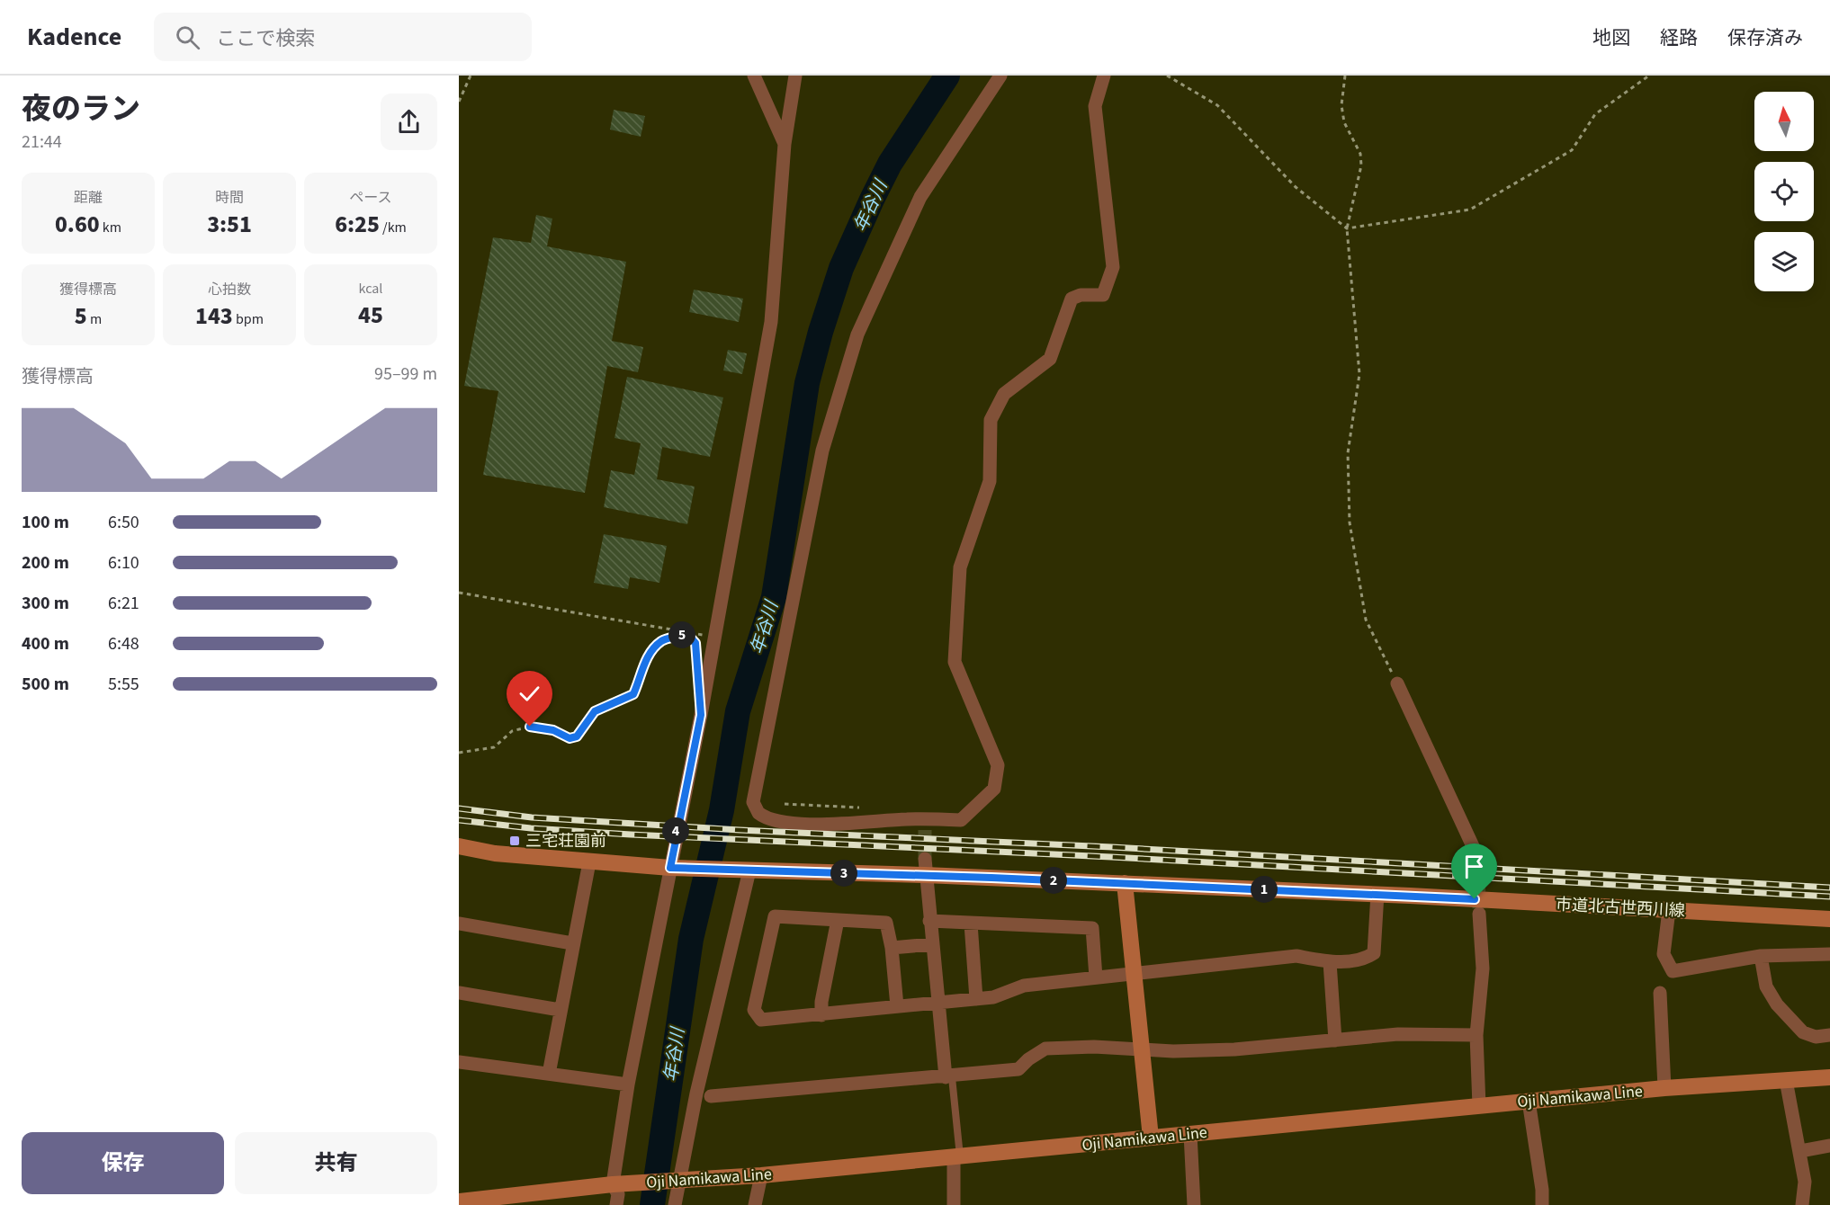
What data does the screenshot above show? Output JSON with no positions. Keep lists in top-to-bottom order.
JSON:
{
  "streets": {
    "street": ["市道北古世西川線", "Oji Namikawa Line"]
  },
  "water": ["年谷川"],
  "places": {
    "transit": ["三宅荘園前"]
  },
  "north": "top",
  "page": {
    "header": "Kadence",
    "search": "ここで検索",
    "nav": ["地図", "経路", "保存済み"],
    "heading": ["夜のラン", "21:44"],
    "stats": [
      ["距離", "0.60 km"],
      ["時間", "3:51"],
      ["ペース", "6:25 /km"],
      ["獲得標高", "5 m"],
      ["心拍数", "143 bpm"],
      ["kcal", "45"]
    ],
    "chart": ["獲得標高", "95–99 m"],
    "list": [
      {
        "name": "100 m",
        "note": "6:50"
      },
      {
        "name": "200 m",
        "note": "6:10"
      },
      {
        "name": "300 m",
        "note": "6:21"
      },
      {
        "name": "400 m",
        "note": "6:48"
      },
      {
        "name": "500 m",
        "note": "5:55"
      }
    ],
    "pins": [
      "5",
      "4",
      "3",
      "2",
      "1"
    ],
    "buttons": ["保存", "共有"]
  }
}
